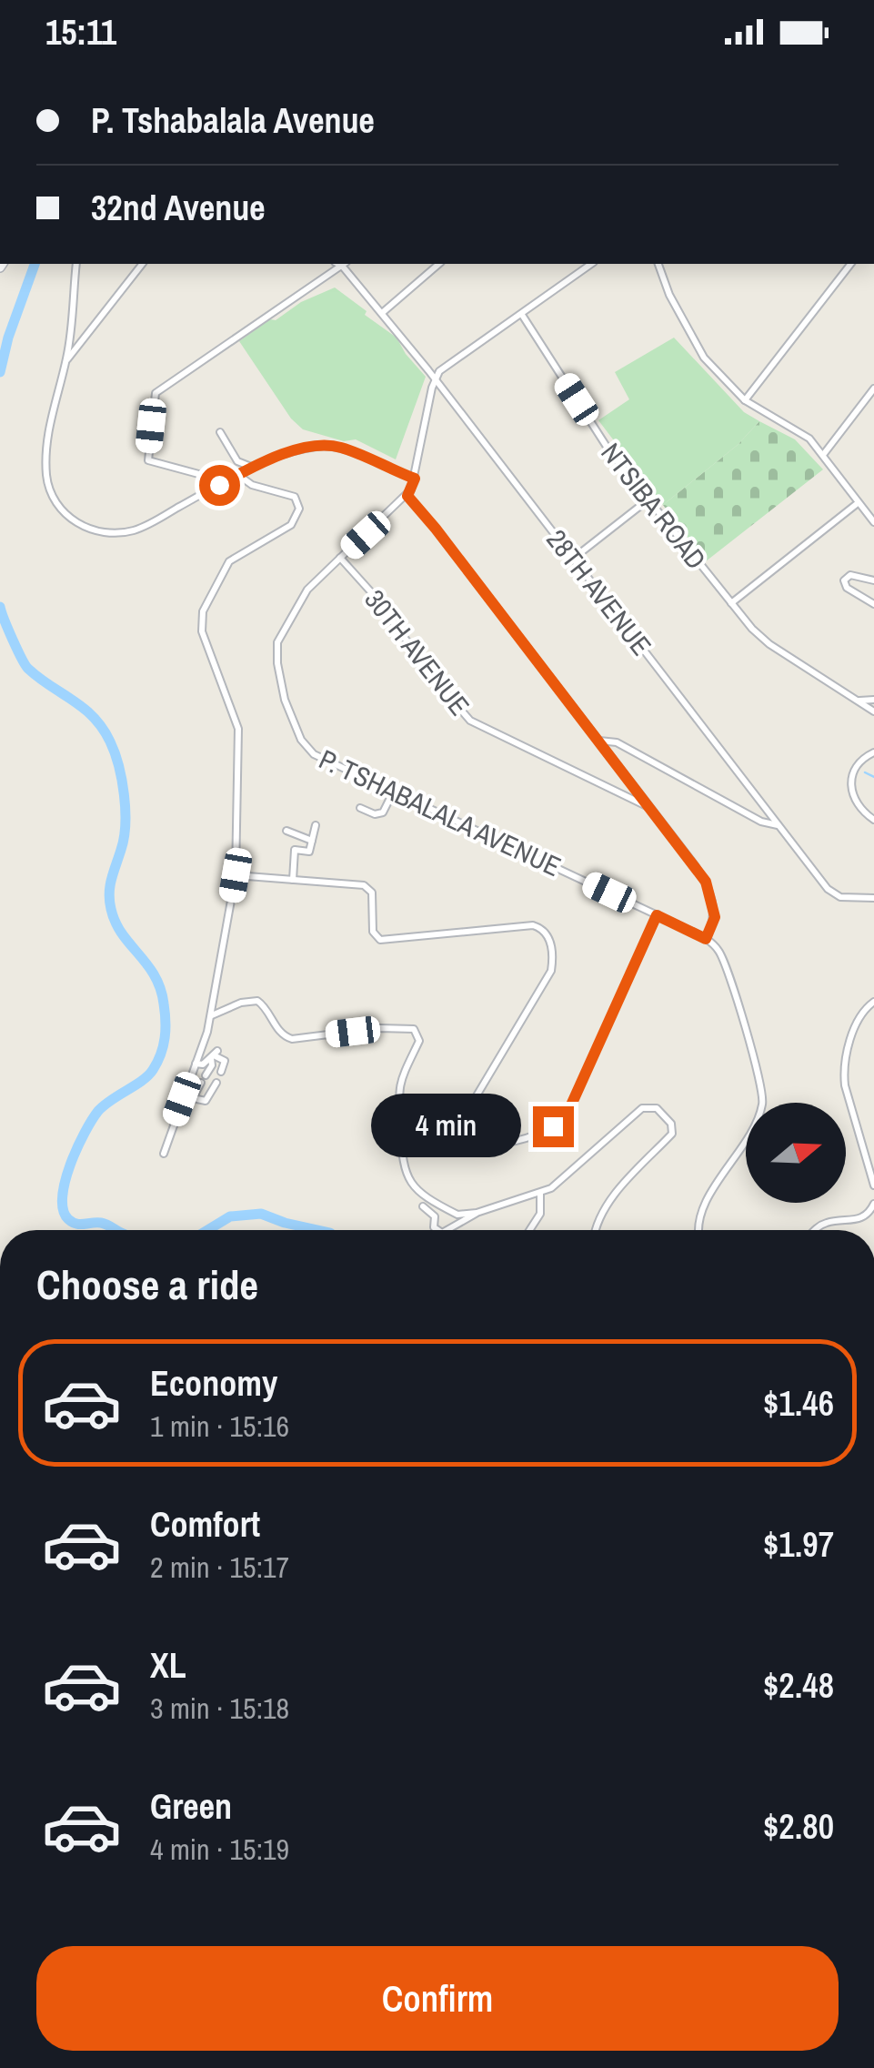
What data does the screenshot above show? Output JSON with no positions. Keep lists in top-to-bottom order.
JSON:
{
  "streets": {
    "street": [
      "NTSIBA ROAD",
      "28TH AVENUE",
      "30TH AVENUE",
      "P. TSHABALALA AVENUE"
    ]
  },
  "crossings": [
    ["28TH AVENUE", "P. TSHABALALA AVENUE"],
    ["30TH AVENUE", "P. TSHABALALA AVENUE"]
  ],
  "north": "right",
  "page": {
    "status": "15:11",
    "banner": ["P. Tshabalala Avenue", "32nd Avenue"],
    "bubble": "4 min",
    "heading": "Choose a ride",
    "list": [
      {
        "name": "Economy",
        "note": "1 min · 15:16",
        "value": "$1.46"
      },
      {
        "name": "Comfort",
        "note": "2 min · 15:17",
        "value": "$1.97"
      },
      {
        "name": "XL",
        "note": "3 min · 15:18",
        "value": "$2.48"
      },
      {
        "name": "Green",
        "note": "4 min · 15:19",
        "value": "$2.80"
      }
    ],
    "buttons": "Confirm"
  }
}
